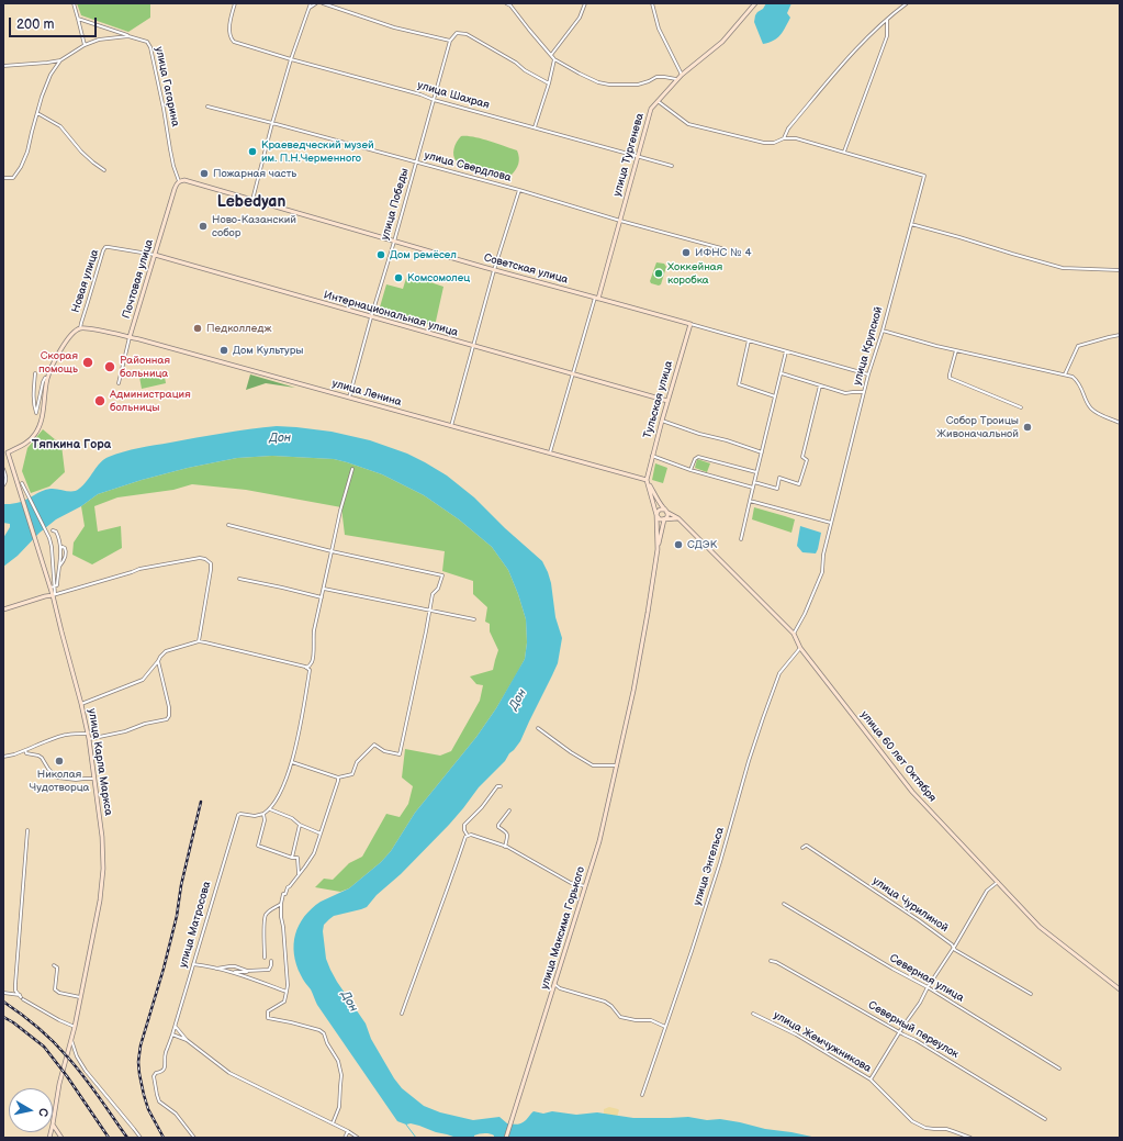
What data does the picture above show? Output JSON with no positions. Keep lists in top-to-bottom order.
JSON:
{
  "streets": {
    "main road": [
      "улица Тургенева",
      "Советская улица",
      "Почтовая улица",
      "Новая улица",
      "Интернациональная улица",
      "улица Ленина",
      "Тульская улица",
      "улица 60 лет Октября",
      "улица Карла Маркса",
      "улица Максима Горького"
    ],
    "street": [
      "улица Гагарина",
      "улица Шахрая",
      "улица Свердлова",
      "улица Победы",
      "улица Крупской",
      "улица Энгельса",
      "улица Чурилиной",
      "улица Матросова",
      "Северная улица",
      "Северный переулок",
      "улица Жемчужникова"
    ]
  },
  "crossings": [
    ["улица Гагарина", "Советская улица"],
    ["улица Гагарина", "Почтовая улица"],
    ["улица Шахрая", "улица Тургенева"],
    ["улица Шахрая", "улица Победы"],
    ["улица Тургенева", "улица Свердлова"],
    ["улица Тургенева", "Советская улица"],
    ["улица Тургенева", "Интернациональная улица"],
    ["улица Тургенева", "улица Ленина"],
    ["улица Свердлова", "улица Победы"],
    ["улица Победы", "Советская улица"],
    ["улица Победы", "Интернациональная улица"],
    ["улица Победы", "улица Ленина"],
    ["Советская улица", "Почтовая улица"],
    ["Советская улица", "улица Крупской"],
    ["Советская улица", "Тульская улица"],
    ["Почтовая улица", "Интернациональная улица"],
    ["Почтовая улица", "улица Ленина"],
    ["Новая улица", "Интернациональная улица"],
    ["Новая улица", "улица Ленина"],
    ["Новая улица", "улица Карла Маркса"],
    ["Интернациональная улица", "Тульская улица"],
    ["улица Крупской", "улица 60 лет Октября"],
    ["улица Ленина", "Тульская улица"],
    ["Тульская улица", "улица 60 лет Октября"],
    ["Тульская улица", "улица Максима Горького"],
    ["улица 60 лет Октября", "улица Энгельса"],
    ["улица 60 лет Октября", "улица Максима Горького"]
  ],
  "districts": ["Lebedyan", "Тяпкина Гора"],
  "water": ["Дон"],
  "places": [
    "Краеведческий музей им. П.Н.Черменного",
    "Пожарная часть",
    "Ново-Казанский собор",
    "ИФНС № 4",
    "Дом ремёсел",
    "Хоккейная коробка",
    "Комсомолец",
    "Педколледж",
    "Дом Культуры",
    "Скорая помощь",
    "Районная больница",
    "Администрация больницы",
    "Собор Троицы Живоначальной",
    "СДЭК",
    "Николая Чудотворца"
  ],
  "scale_bar": "200 m",
  "north": "right"
}
